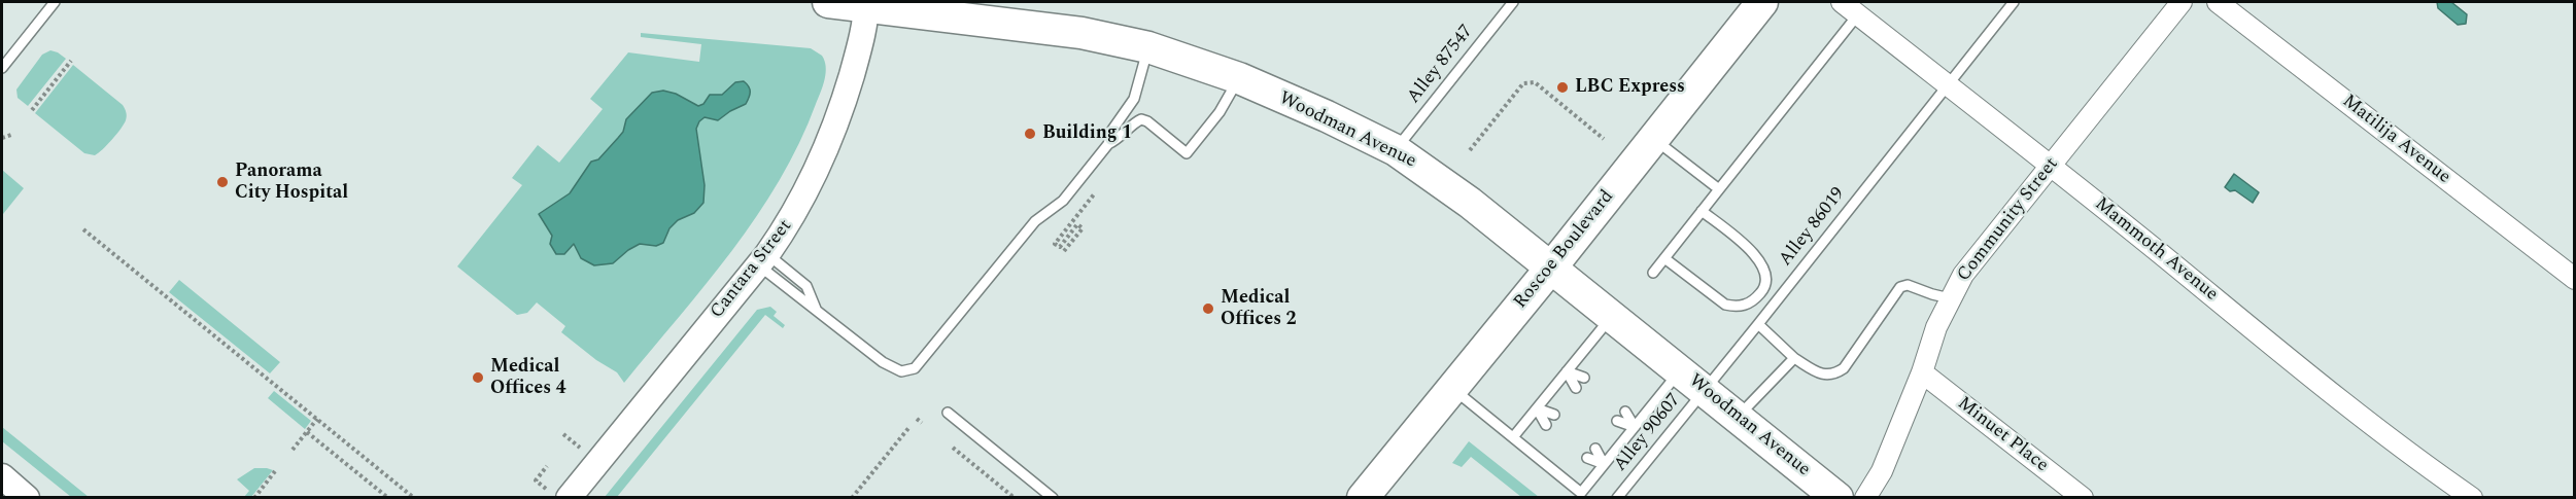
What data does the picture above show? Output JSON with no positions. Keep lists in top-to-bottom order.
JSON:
{
  "streets": {
    "main road": ["Woodman Avenue", "Roscoe Boulevard"],
    "street": [
      "Matilija Avenue",
      "Community Street",
      "Mammoth Avenue",
      "Cantara Street",
      "Minuet Place"
    ],
    "lane": ["Alley 87547", "Alley 86019", "Alley 90607"]
  },
  "crossings": [
    ["Alley 87547", "Woodman Avenue"],
    ["Woodman Avenue", "Alley 86019"],
    ["Woodman Avenue", "Roscoe Boulevard"],
    ["Woodman Avenue", "Cantara Street"],
    ["Woodman Avenue", "Alley 90607"],
    ["Community Street", "Mammoth Avenue"],
    ["Community Street", "Minuet Place"],
    ["Alley 86019", "Mammoth Avenue"],
    ["Alley 86019", "Alley 90607"]
  ],
  "places": [
    "LBC Express",
    "Building 1",
    "Panorama City Hospital",
    "Medical Offices 2",
    "Medical Offices 4"
  ]
}
